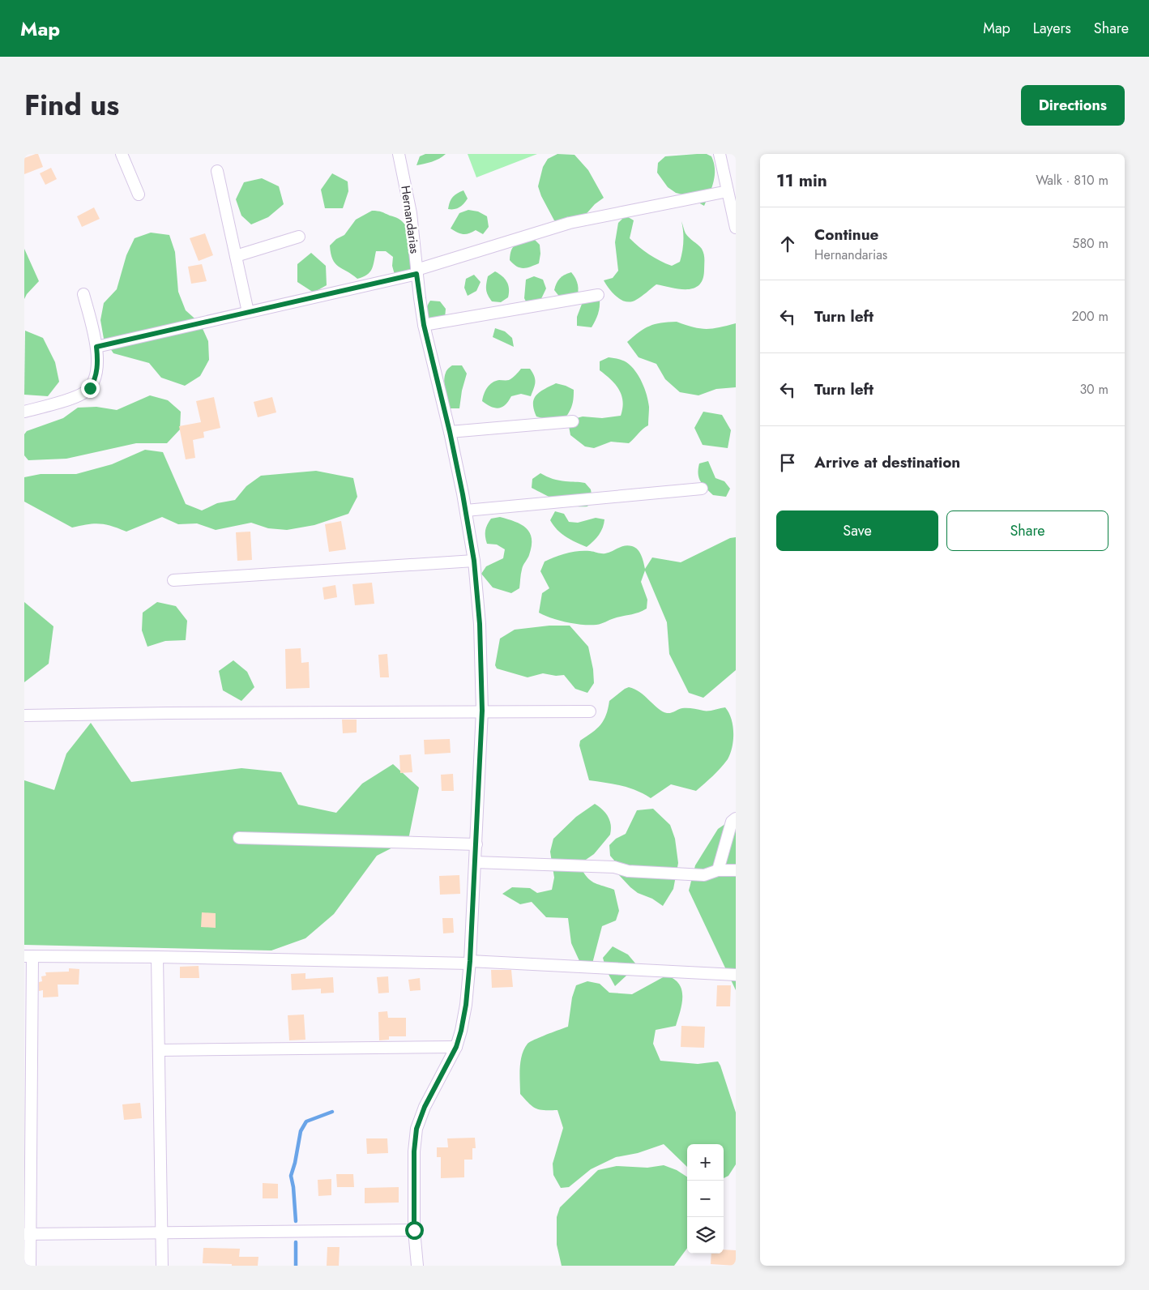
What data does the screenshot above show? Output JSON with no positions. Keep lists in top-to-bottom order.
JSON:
{
  "streets": {
    "street": ["Hernandarias"]
  },
  "page": {
    "header": "Map",
    "nav": ["Map", "Layers", "Share"],
    "title": "Find us",
    "buttons": [
      "Directions",
      ["Save", "Share"]
    ],
    "heading": ["11 min", "Walk · 810 m"],
    "list": [
      ["Continue", "Hernandarias", "580 m"],
      ["Turn left", "200 m"],
      ["Turn left", "30 m"],
      "Arrive at destination"
    ],
    "map_buttons": ["+", "−"]
  }
}
